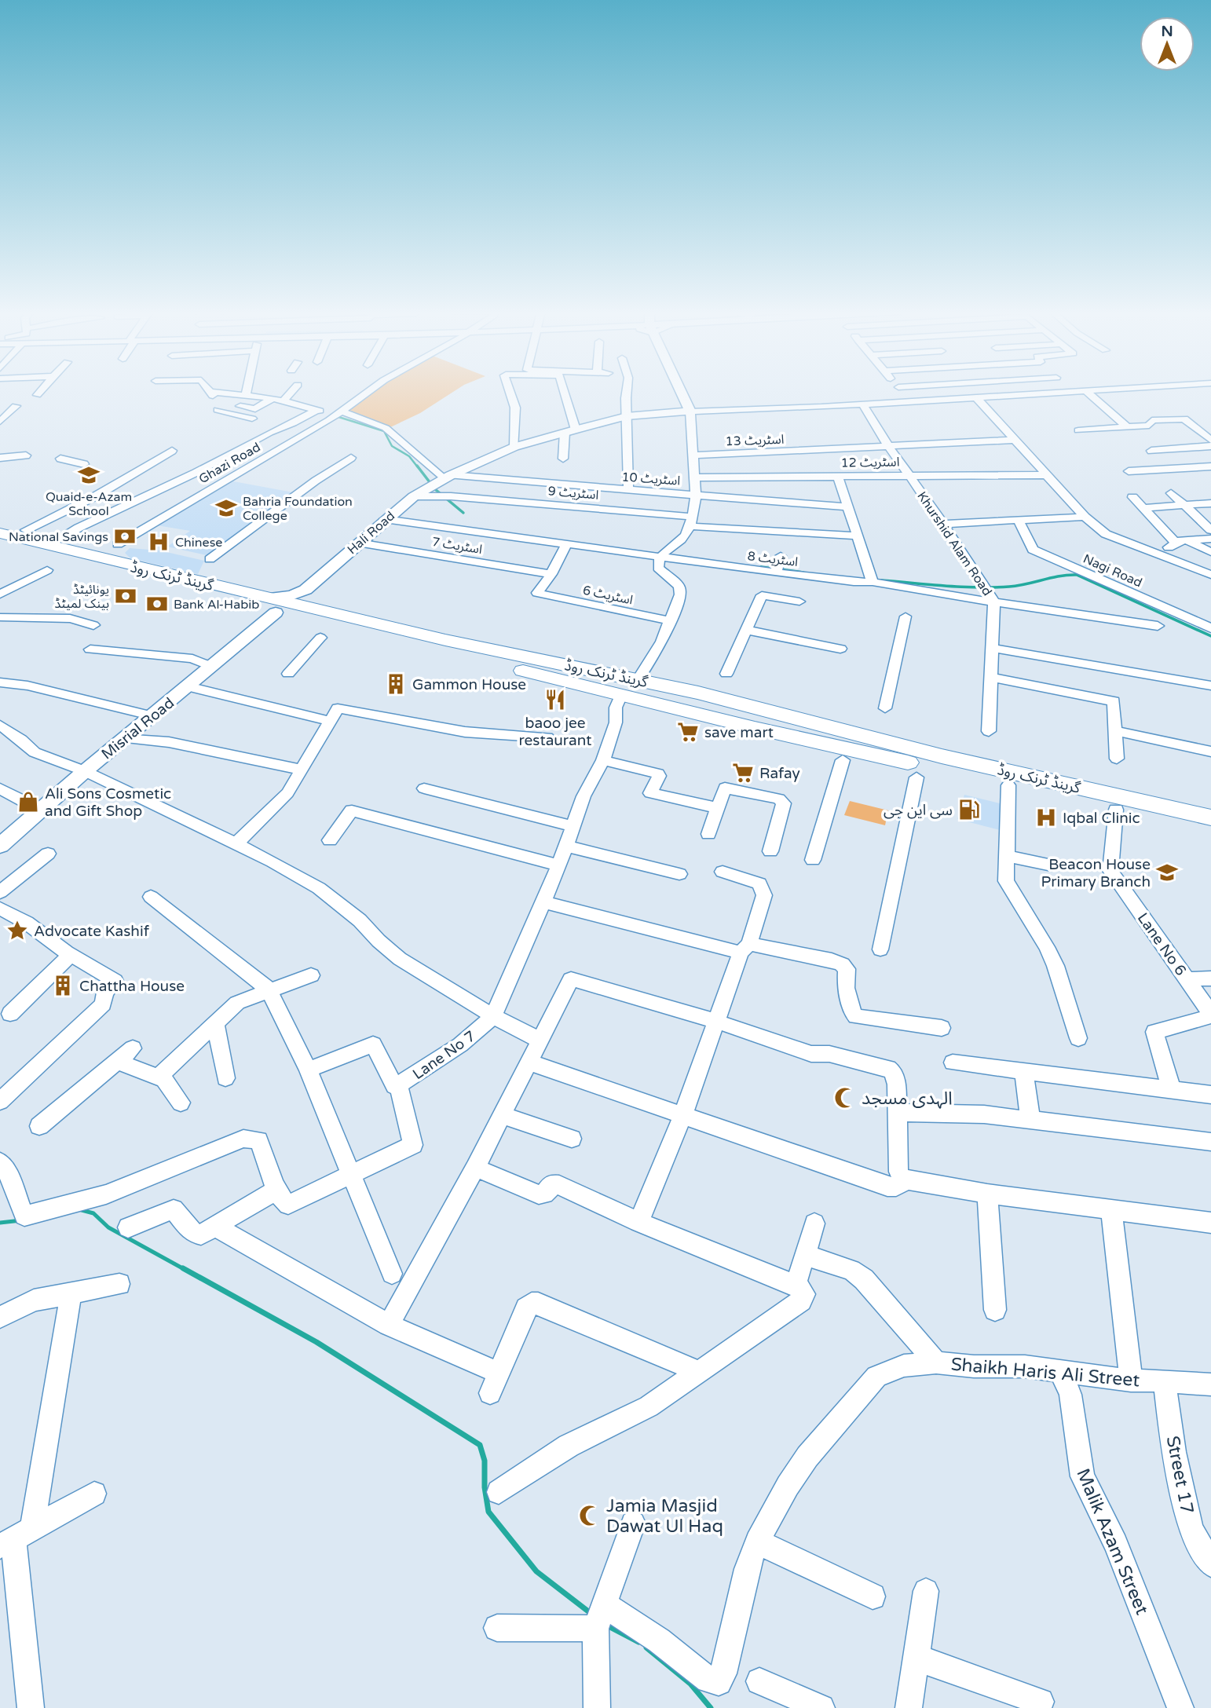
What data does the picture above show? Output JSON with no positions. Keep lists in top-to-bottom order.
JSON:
{
  "streets": {
    "highway": ["گرینڈ ٹرنک روڈ"],
    "main road": ["Hali Road", "Misrial Road"],
    "street": [
      "اسٹریٹ 13",
      "اسٹریٹ 12",
      "Ghazi Road",
      "اسٹریٹ 10",
      "اسٹریٹ 9",
      "Khurshid Alam Road",
      "اسٹریٹ 7",
      "اسٹریٹ 8",
      "Nagi Road",
      "اسٹریٹ 6",
      "Lane No 6",
      "Lane No 7",
      "Shaikh Haris Ali Street",
      "Street 17",
      "Malik Azam Street"
    ]
  },
  "crossings": [
    ["اسٹریٹ 13", "Khurshid Alam Road"],
    ["اسٹریٹ 12", "Khurshid Alam Road"],
    ["اسٹریٹ 10", "Hali Road"],
    ["اسٹریٹ 9", "Hali Road"],
    ["Hali Road", "اسٹریٹ 7"],
    ["Hali Road", "اسٹریٹ 8"],
    ["Hali Road", "گرینڈ ٹرنک روڈ"],
    ["Hali Road", "Misrial Road"],
    ["Khurshid Alam Road", "اسٹریٹ 8"],
    ["اسٹریٹ 7", "اسٹریٹ 6"],
    ["گرینڈ ٹرنک روڈ", "Misrial Road"],
    ["گرینڈ ٹرنک روڈ", "Lane No 6"],
    ["گرینڈ ٹرنک روڈ", "Lane No 7"],
    ["Shaikh Haris Ali Street", "Street 17"],
    ["Shaikh Haris Ali Street", "Malik Azam Street"]
  ],
  "places": {
    "school or university": ["Quaid-e-Azam School", "Bahria Foundation College", "Beacon House Primary Branch"],
    "bank": ["National Savings", "یونائیٹڈ بینک لمیٹڈ", "Bank Al-Habib"],
    "hospital": ["Chinese", "Iqbal Clinic"],
    "building": ["Gammon House", "Chattha House"],
    "restaurant": ["baoo jee restaurant"],
    "supermarket": ["save mart", "Rafay"],
    "shop": ["Ali Sons Cosmetic and Gift Shop"],
    "fuel station": ["سی این جی"],
    "place": ["Advocate Kashif"],
    "mosque": ["الہدی مسجد", "Jamia Masjid Dawat Ul Haq"]
  },
  "north": "top"
}
